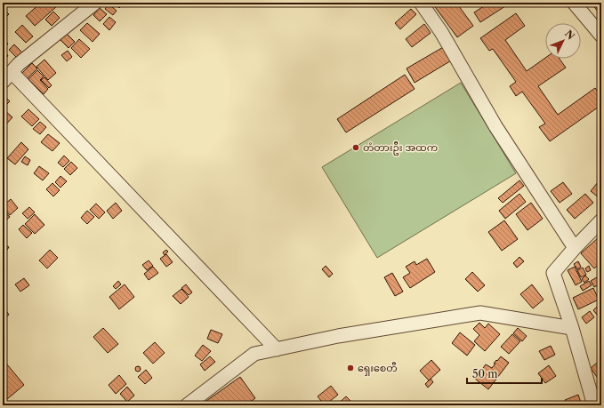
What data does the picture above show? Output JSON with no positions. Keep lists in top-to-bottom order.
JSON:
{
  "places": ["တံတားဦး အထက", "ရှေးစေတီ"],
  "scale_bar": "50 m",
  "north": "top right"
}
